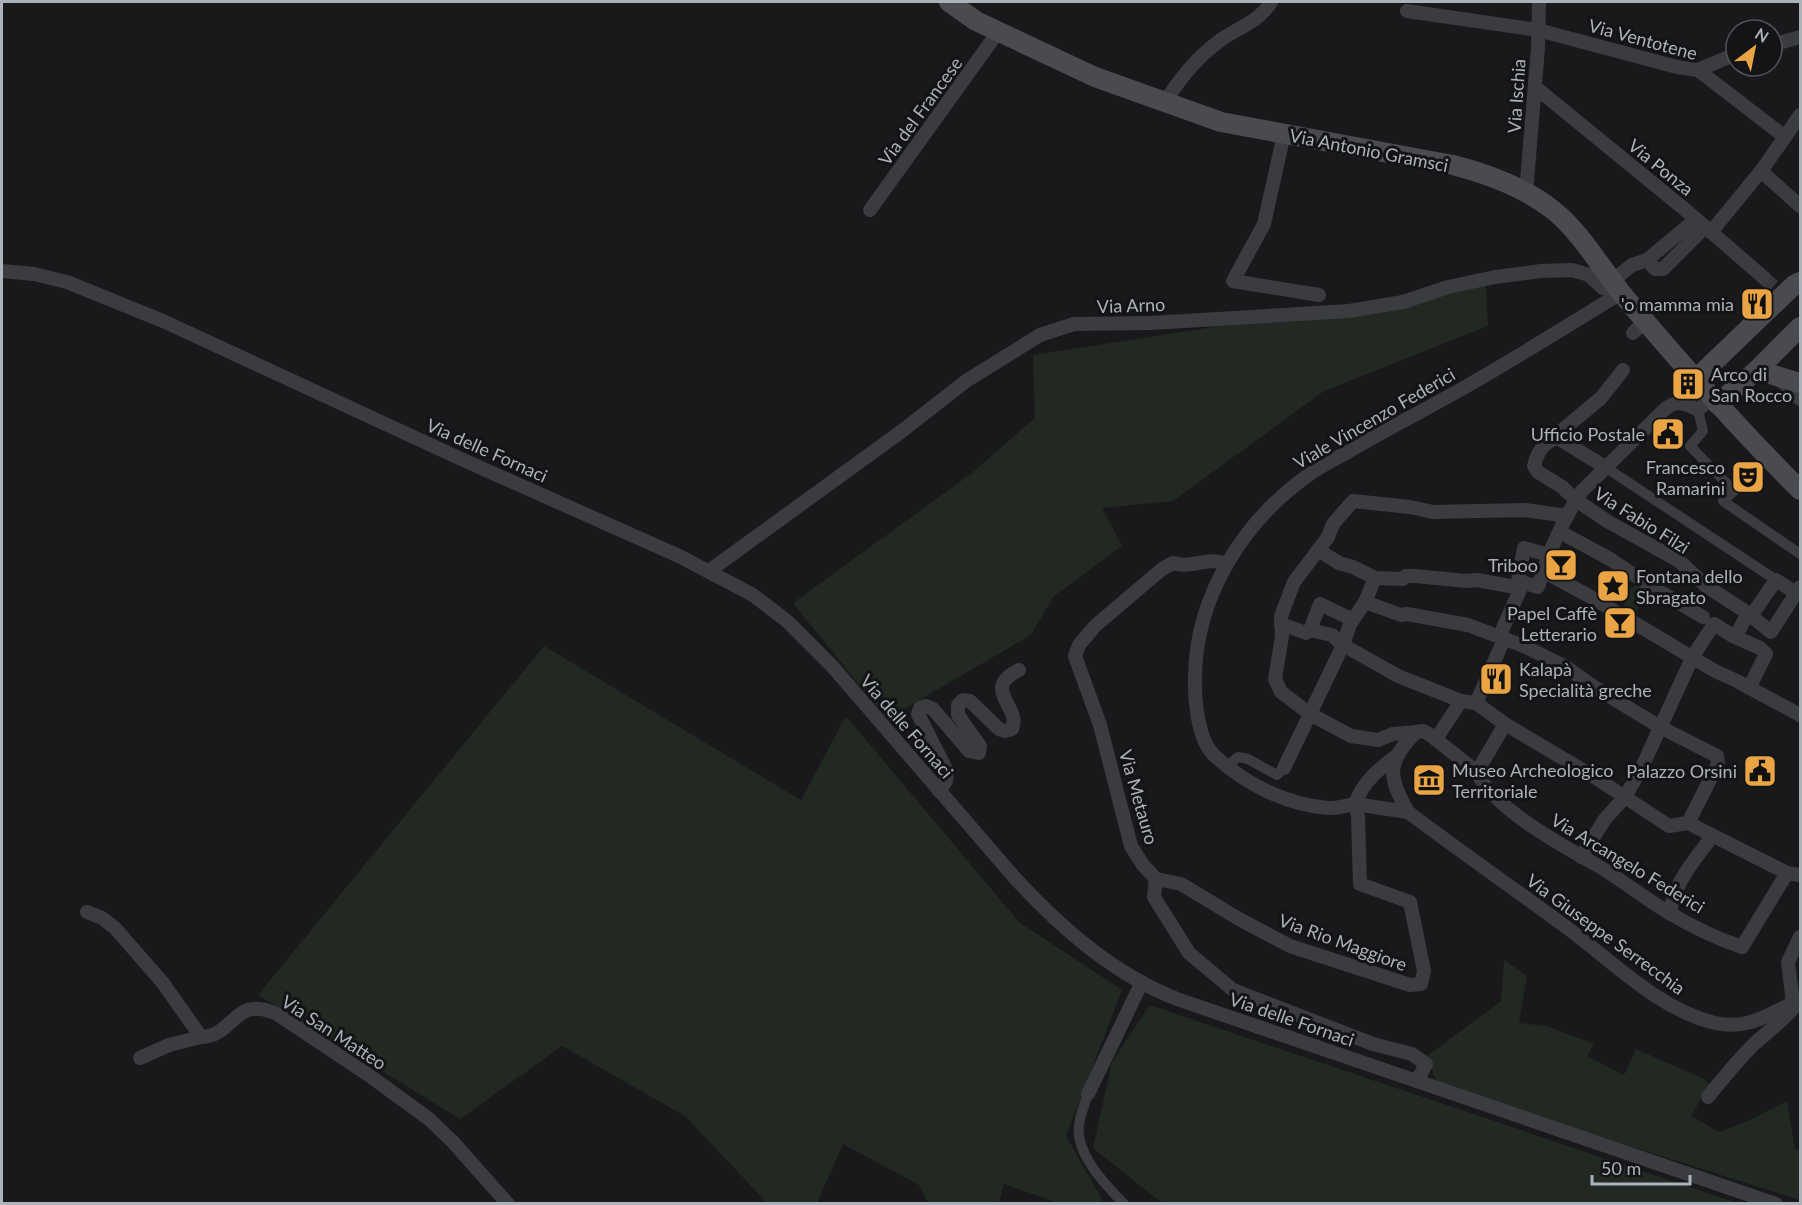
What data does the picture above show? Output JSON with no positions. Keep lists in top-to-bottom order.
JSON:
{
  "streets": {
    "main road": ["Via Antonio Gramsci"],
    "street": [
      "Via Ventotene",
      "Via Ischia",
      "Via del Francese",
      "Via Ponza",
      "Via Arno",
      "Viale Vincenzo Federici",
      "Via delle Fornaci",
      "Via Fabio Filzi",
      "Via Metauro",
      "Via Arcangelo Federici",
      "Via Giuseppe Serrecchia",
      "Via Rio Maggiore",
      "Via San Matteo"
    ]
  },
  "crossings": [
    ["Via Ventotene", "Via Ischia"],
    ["Via Ischia", "Via Antonio Gramsci"],
    ["Via Ischia", "Via Ponza"],
    ["Via del Francese", "Via Antonio Gramsci"],
    ["Via Antonio Gramsci", "Via Arno"],
    ["Via Antonio Gramsci", "Viale Vincenzo Federici"],
    ["Via Ponza", "Viale Vincenzo Federici"],
    ["Via Arno", "Viale Vincenzo Federici"],
    ["Via Arno", "Via delle Fornaci"],
    ["Viale Vincenzo Federici", "Via Metauro"],
    ["Viale Vincenzo Federici", "Via Giuseppe Serrecchia"],
    ["Viale Vincenzo Federici", "Via Rio Maggiore"],
    ["Via Metauro", "Via Rio Maggiore"]
  ],
  "places": {
    "restaurant": ["'o mamma mia", "Kalapà Specialità greche"],
    "building": ["Arco di San Rocco"],
    "public building": ["Ufficio Postale", "Palazzo Orsini"],
    "theatre": ["Francesco Ramarini"],
    "bar": ["Triboo", "Papel Caffè Letterario"],
    "place": ["Fontana dello Sbragato"],
    "museum": ["Museo Archeologico Territoriale"]
  },
  "scale_bar": "50 m",
  "north": "top right"
}
